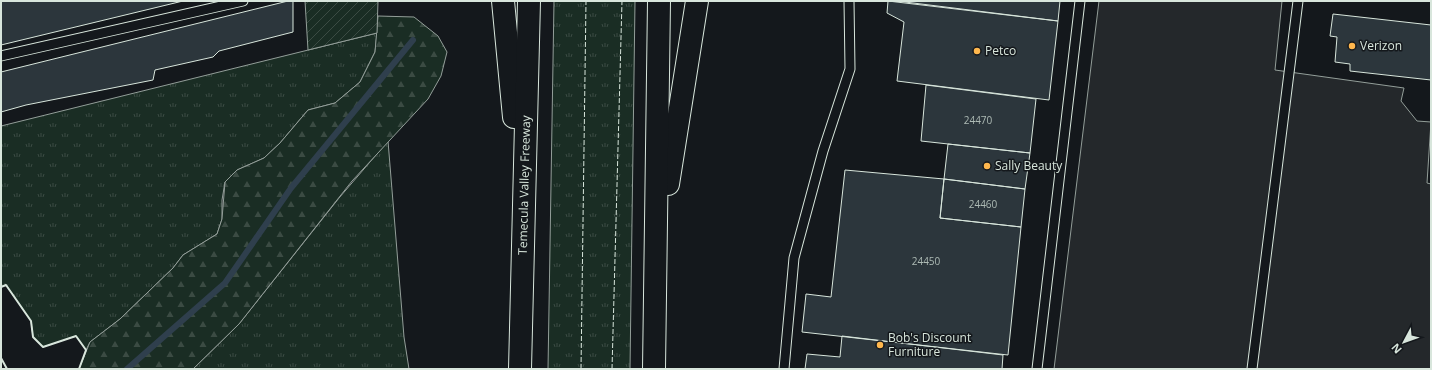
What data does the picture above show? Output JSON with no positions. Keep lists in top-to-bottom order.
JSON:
{
  "streets": {
    "highway": ["Temecula Valley Freeway"]
  },
  "places": [
    "Verizon",
    "Petco",
    "Sally Beauty",
    "Bob's Discount Furniture"
  ],
  "house_numbers": ["24470", "24460", "24450"],
  "north": "bottom left"
}
